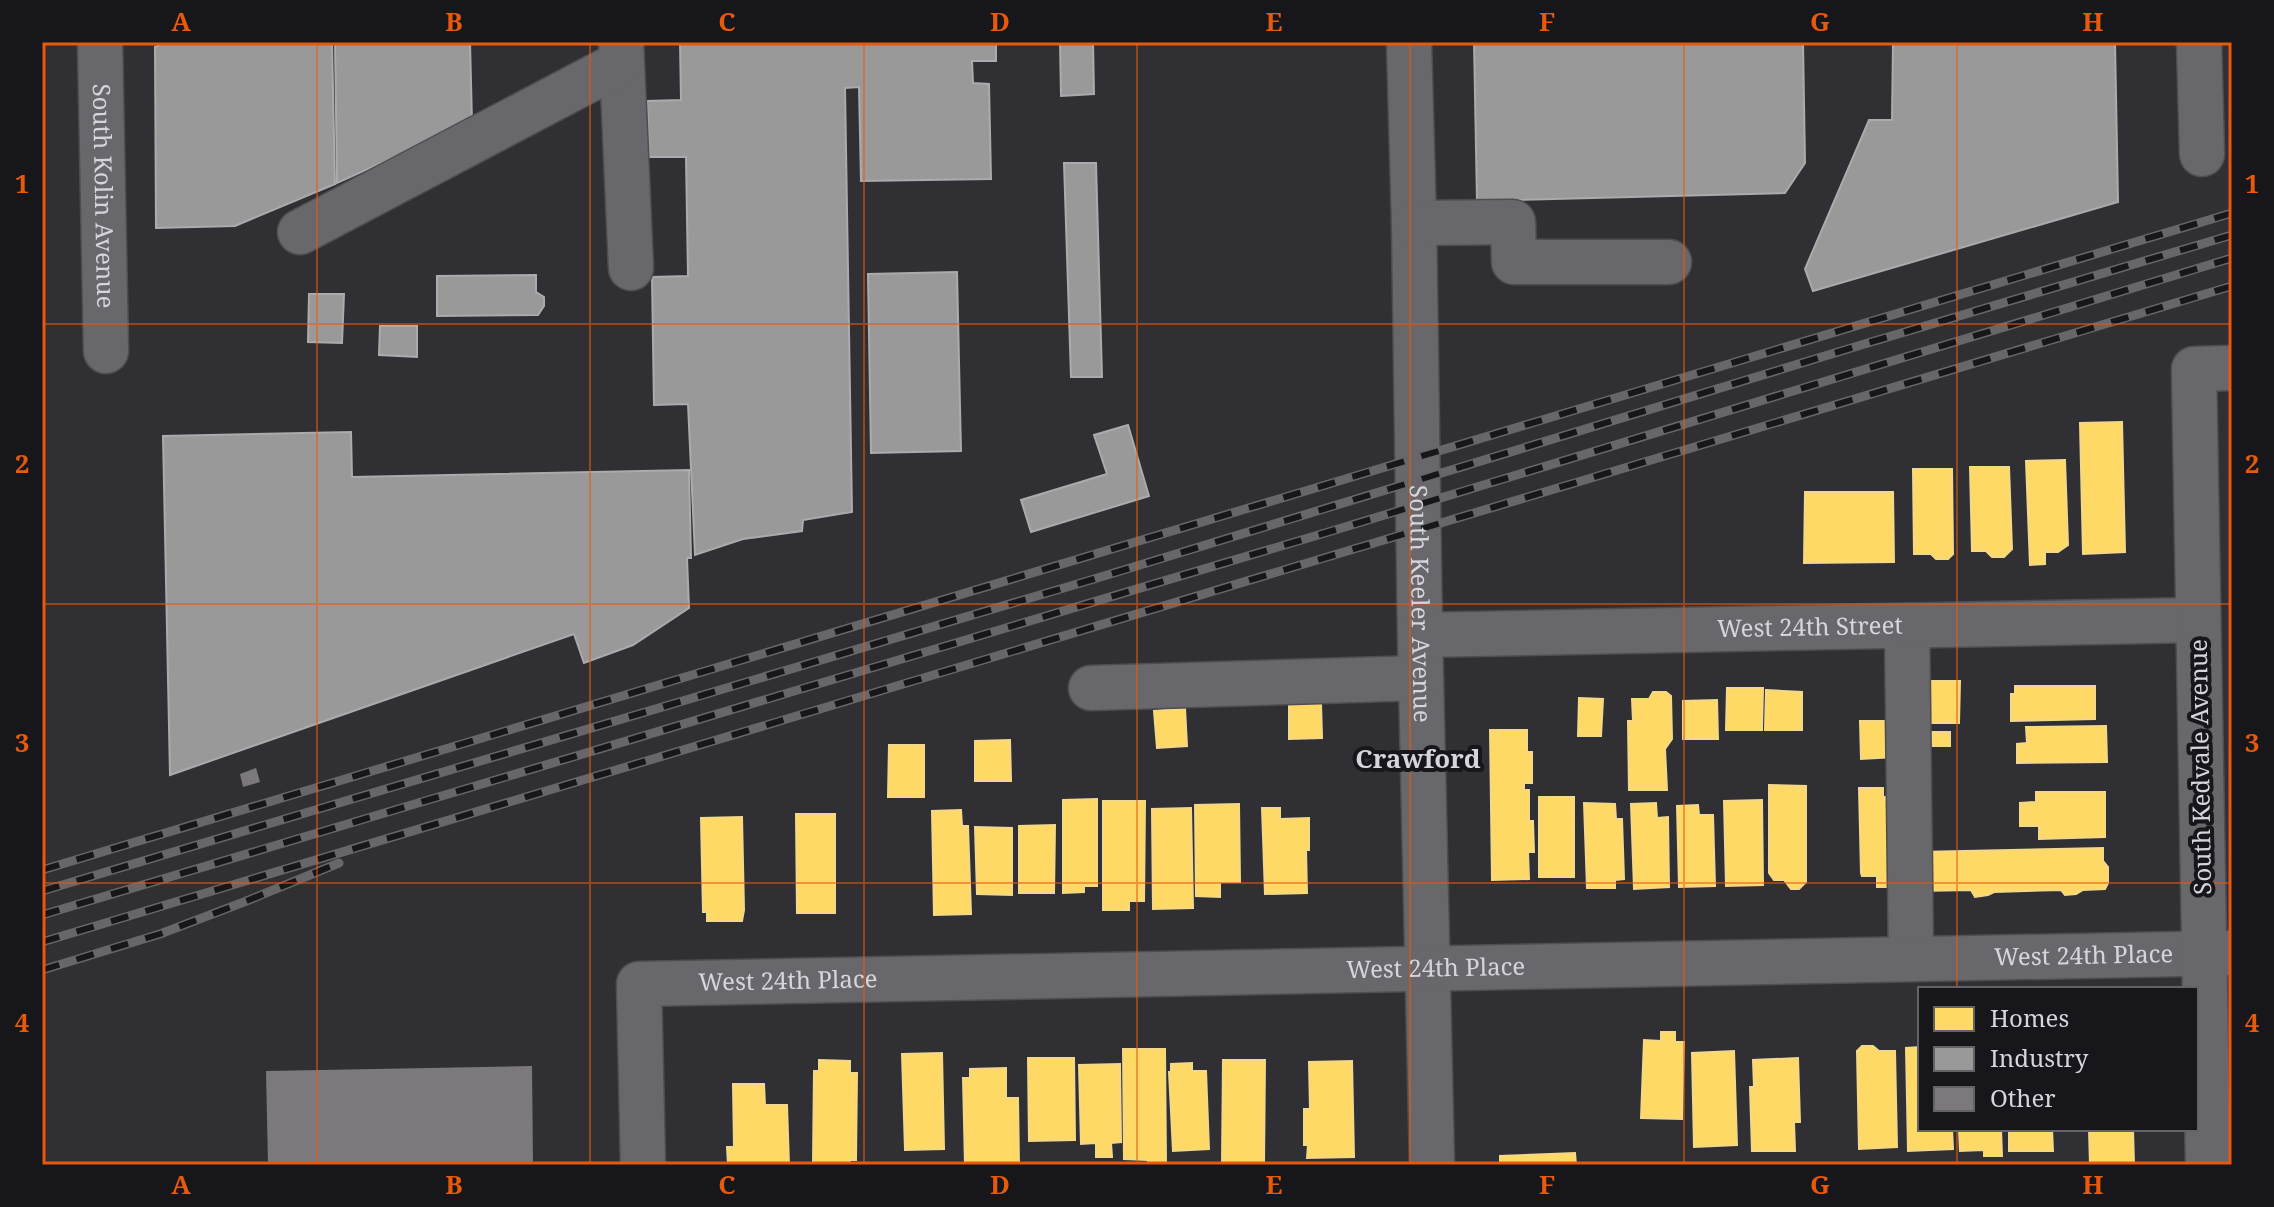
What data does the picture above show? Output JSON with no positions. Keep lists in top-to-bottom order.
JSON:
{
  "streets": {
    "street": [
      "South Kolin Avenue",
      "South Keeler Avenue",
      "West 24th Street",
      "South Kedvale Avenue",
      "West 24th Place"
    ]
  },
  "crossings": [
    ["South Keeler Avenue", "West 24th Street"],
    ["South Keeler Avenue", "West 24th Place"],
    ["West 24th Street", "South Kedvale Avenue"],
    ["South Kedvale Avenue", "West 24th Place"]
  ],
  "districts": ["Crawford"],
  "legend": ["Homes", "Industry", "Other"],
  "grid": {
    "columns": [
      "A",
      "B",
      "C",
      "D",
      "E",
      "F",
      "G",
      "H"
    ],
    "rows": [
      "1",
      "2",
      "3",
      "4"
    ]
  }
}
